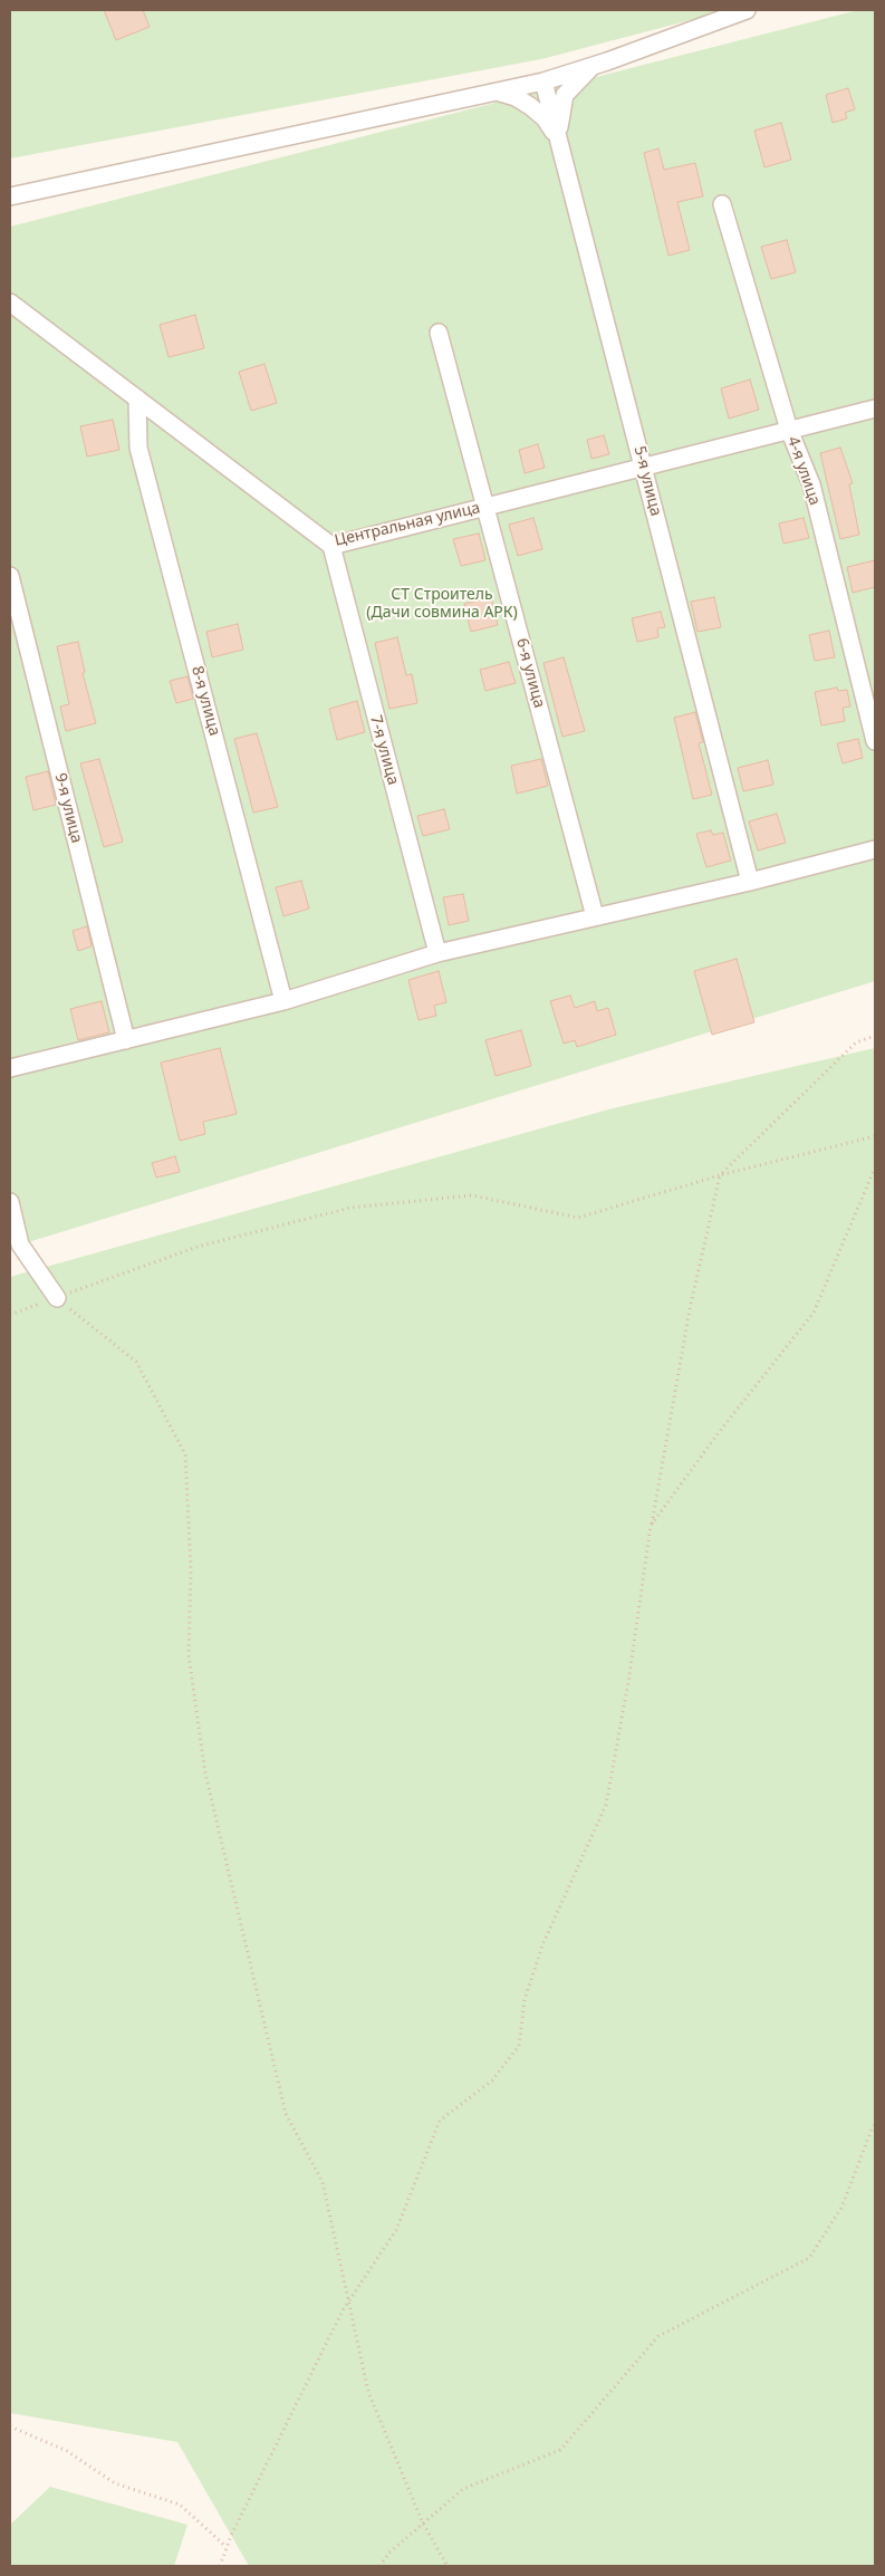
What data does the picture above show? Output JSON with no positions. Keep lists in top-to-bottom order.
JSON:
{
  "streets": {
    "street": [
      "4-я улица",
      "5-я улица",
      "Центральная улица",
      "6-я улица",
      "8-я улица",
      "7-я улица",
      "9-я улица"
    ]
  },
  "crossings": [
    ["4-я улица", "Центральная улица"],
    ["5-я улица", "Центральная улица"],
    ["Центральная улица", "6-я улица"],
    ["Центральная улица", "8-я улица"],
    ["Центральная улица", "7-я улица"]
  ],
  "parks": ["СТ Строитель (Дачи совмина АРК)"]
}
